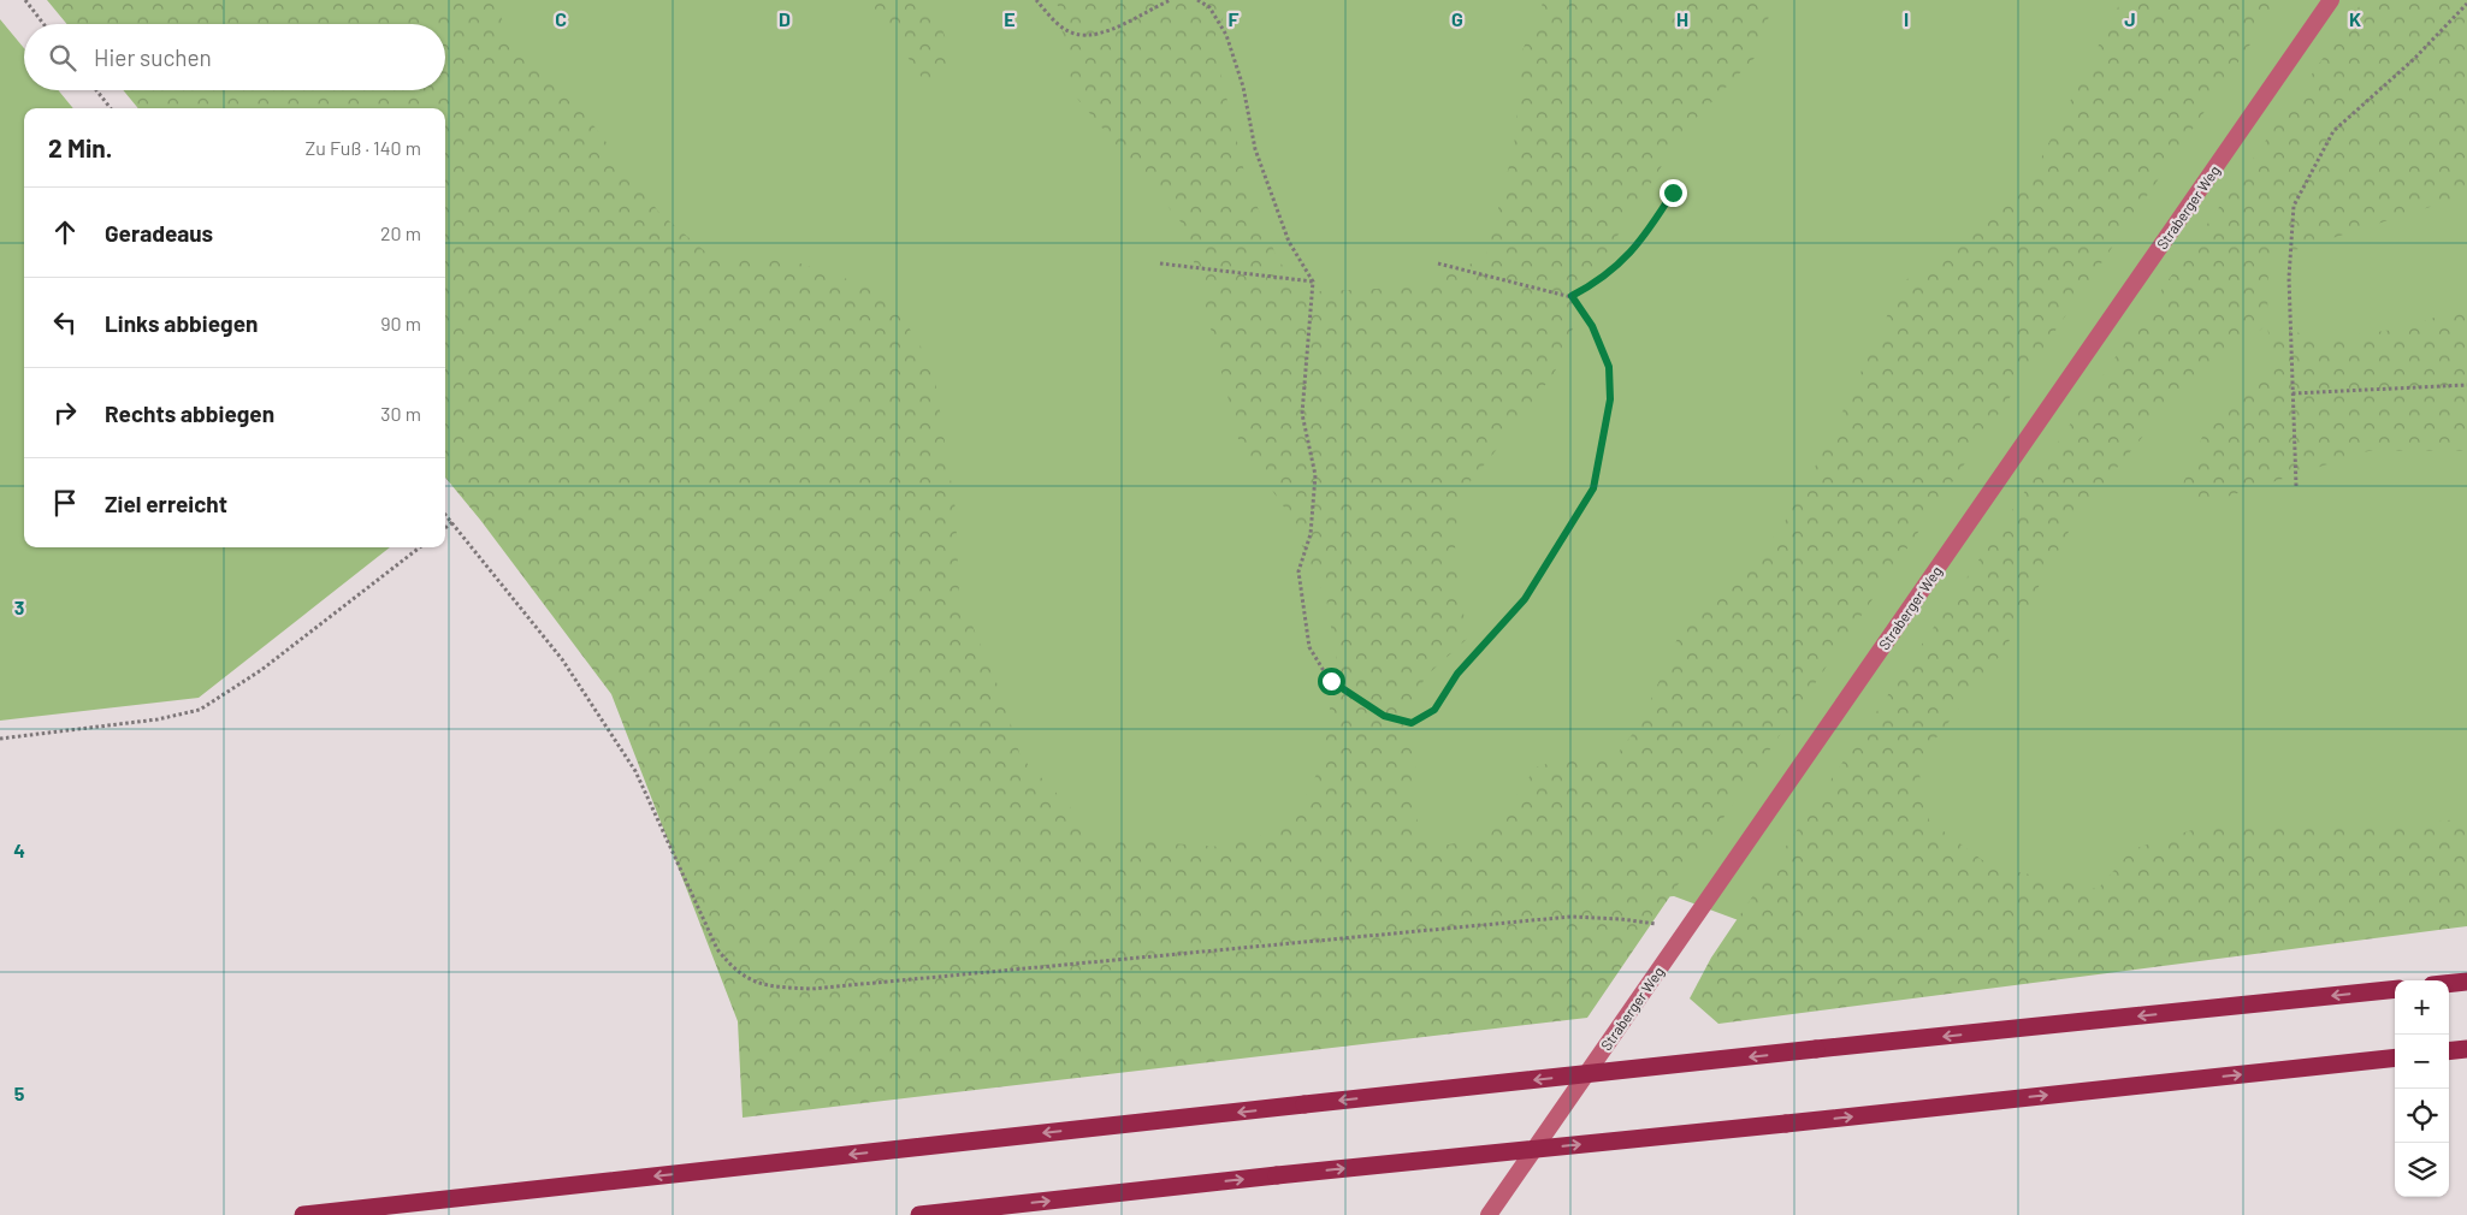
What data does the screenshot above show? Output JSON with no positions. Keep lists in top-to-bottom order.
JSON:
{
  "streets": {
    "main road": ["Straberger Weg"]
  },
  "page": {
    "search": "Hier suchen",
    "heading": ["2 Min.", "Zu Fuß · 140 m"],
    "list": [
      ["Geradeaus", "20 m"],
      ["Links abbiegen", "90 m"],
      ["Rechts abbiegen", "30 m"],
      "Ziel erreicht"
    ],
    "map_buttons": ["+", "−"]
  },
  "grid": {
    "columns": [
      "C",
      "D",
      "E",
      "F",
      "G",
      "H",
      "I",
      "J",
      "K"
    ],
    "rows": ["3", "4", "5"]
  }
}
